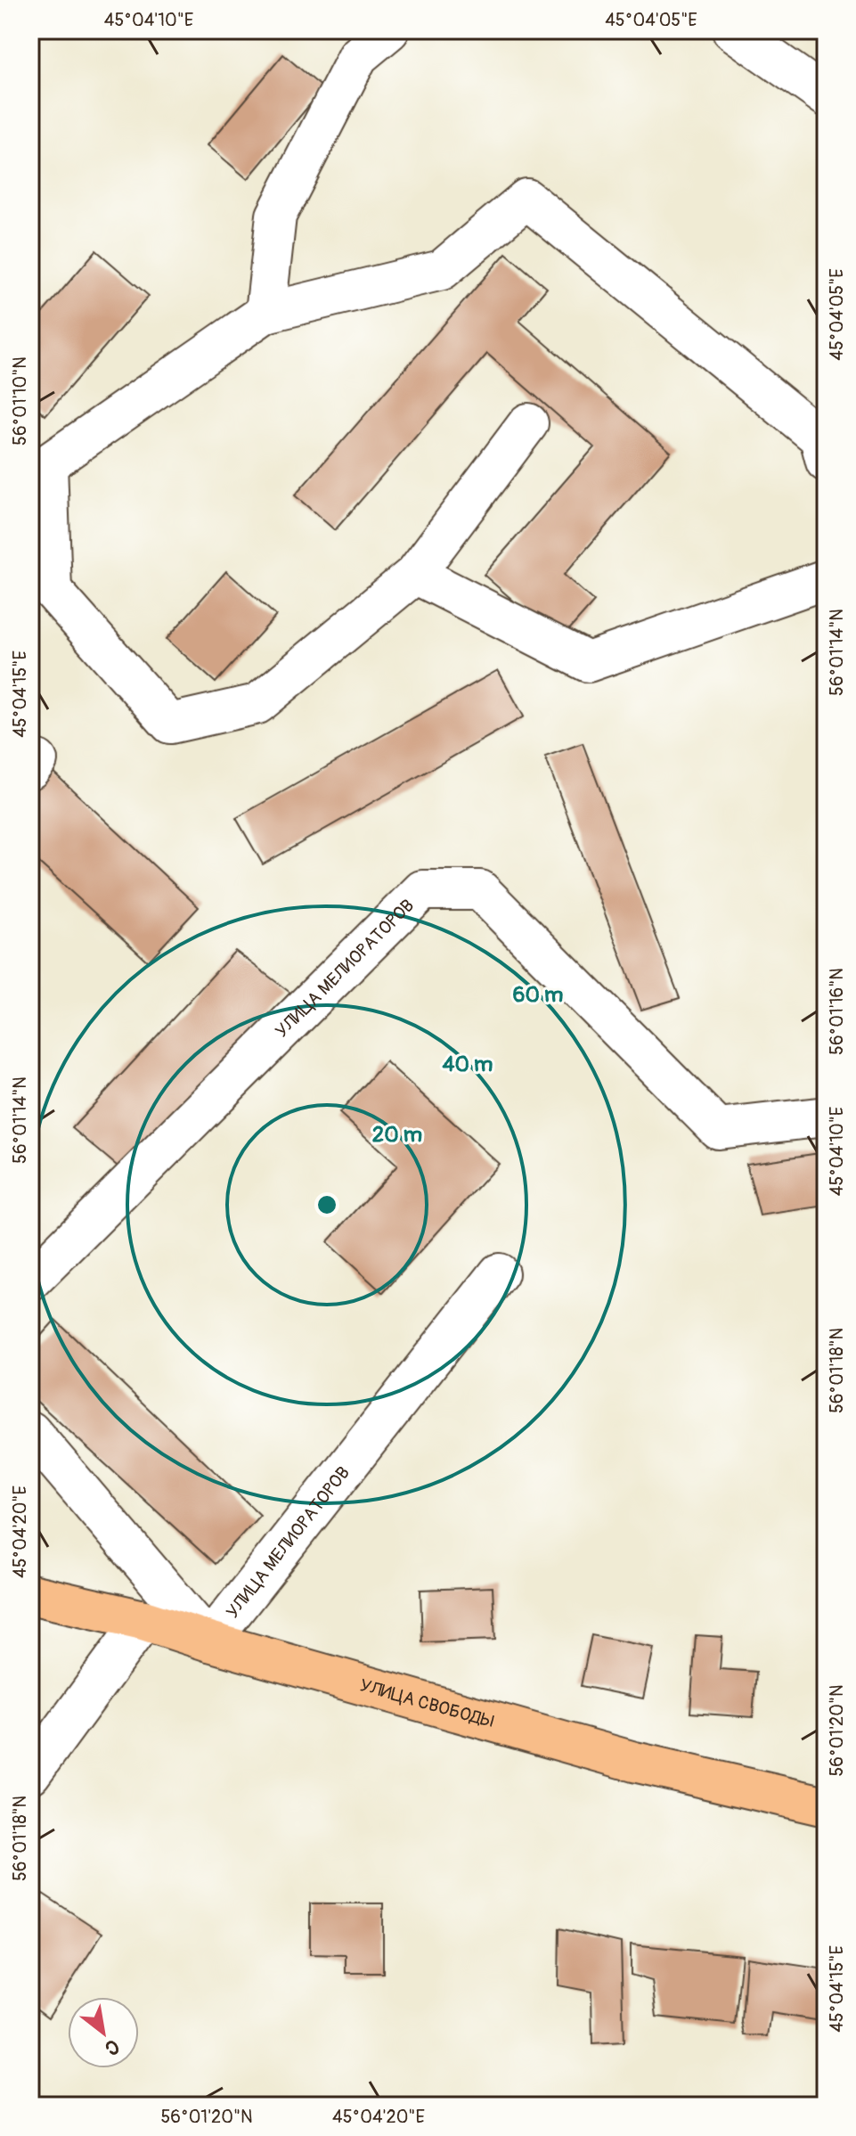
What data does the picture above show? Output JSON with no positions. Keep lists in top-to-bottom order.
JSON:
{
  "streets": {
    "main road": ["УЛИЦА СВОБОДЫ"],
    "street": ["УЛИЦА МЕЛИОРАТОРОВ"]
  },
  "crossings": [
    ["УЛИЦА МЕЛИОРАТОРОВ", "УЛИЦА СВОБОДЫ"]
  ],
  "north": "bottom right",
  "coordinates": [
    "45°04'10\"E",
    "45°04'05\"E",
    "56°01'10\"N",
    "56°01'14\"N",
    "45°04'15\"E",
    "56°01'16\"N",
    "56°01'18\"N",
    "45°04'20\"E",
    "56°01'20\"N"
  ],
  "rings": ["60 m", "40 m", "20 m"]
}
